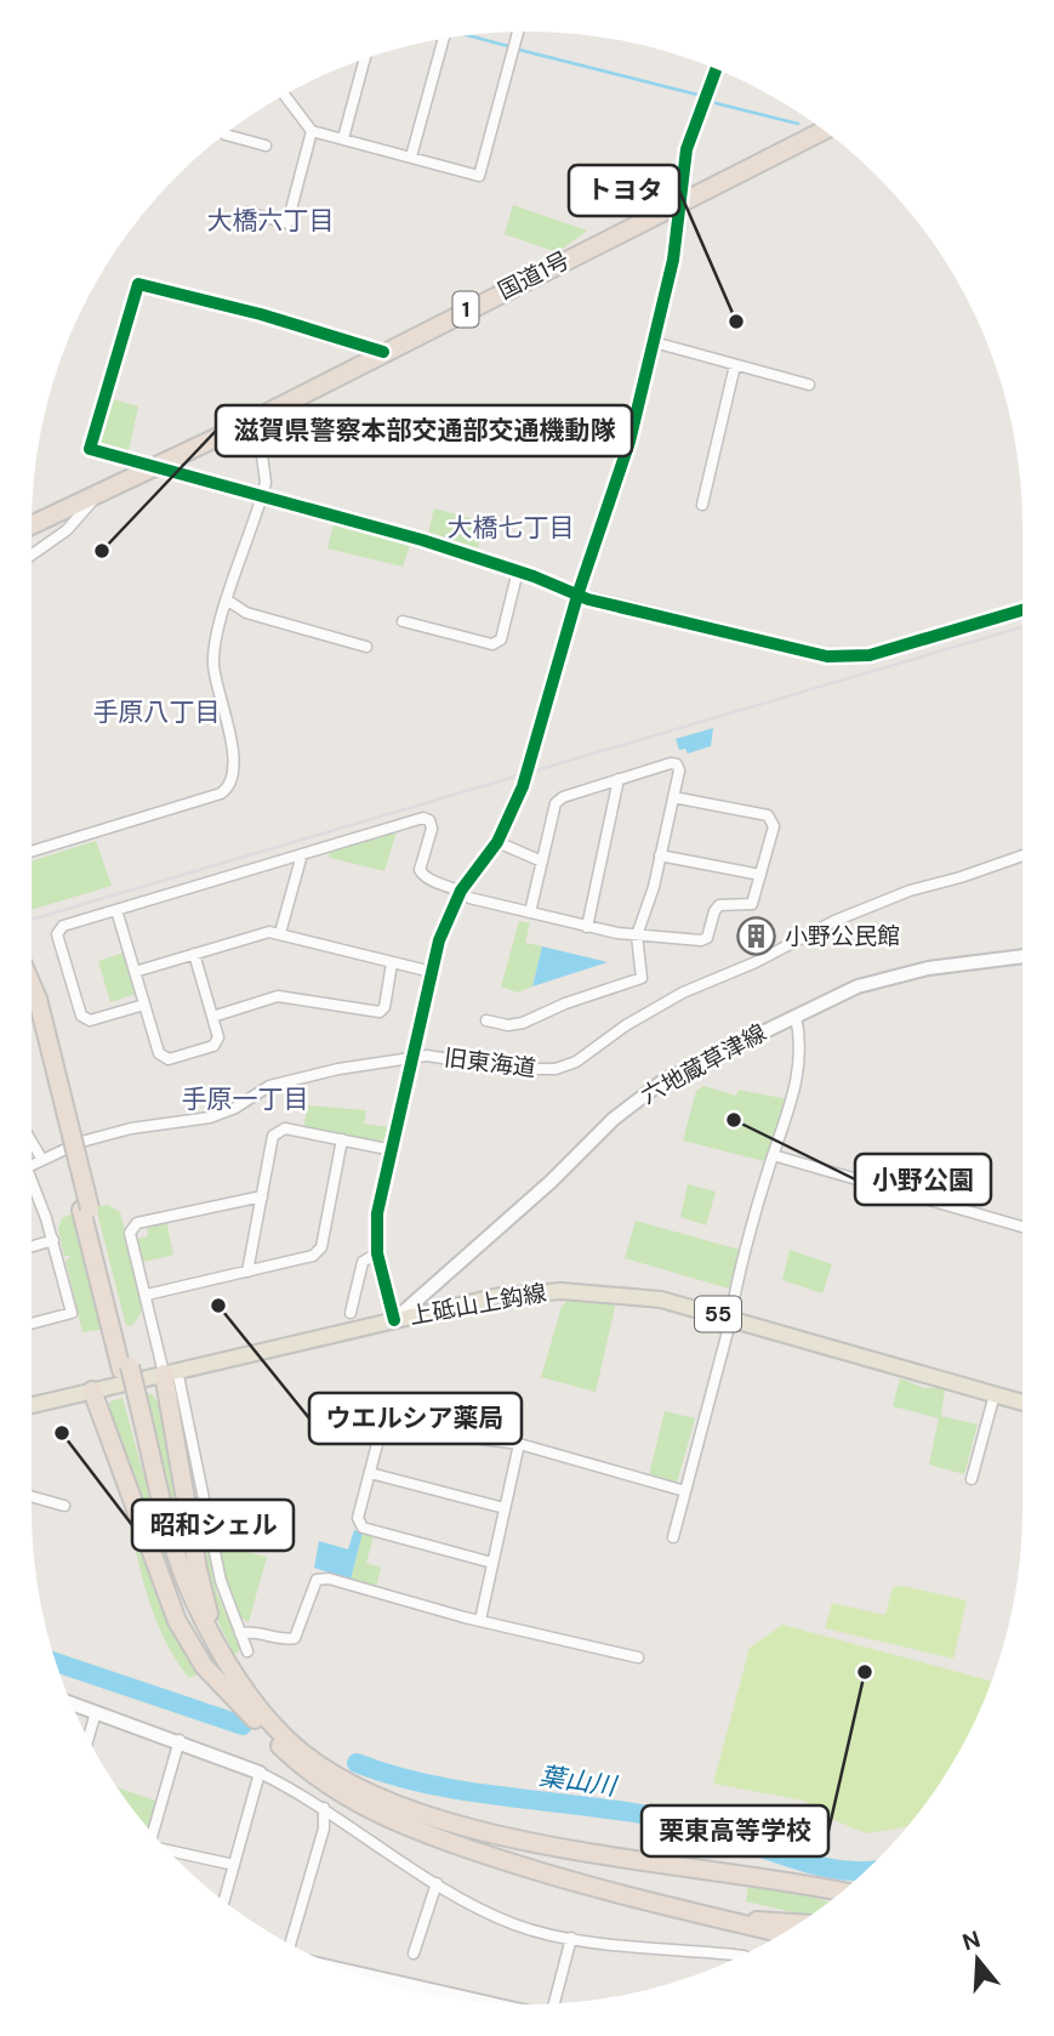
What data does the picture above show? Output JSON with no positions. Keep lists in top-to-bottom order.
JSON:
{
  "streets": {
    "highway": ["国道1号", "1"],
    "main road": ["上砥山上鈎線", "55"],
    "street": ["旧東海道", "六地蔵草津線"]
  },
  "crossings": [
    ["六地蔵草津線", "上砥山上鈎線"]
  ],
  "districts": [
    "大橋六丁目",
    "大橋七丁目",
    "手原八丁目",
    "手原一丁目"
  ],
  "water": ["葉山川"],
  "places": {
    "other": [
      "トヨタ",
      "滋賀県警察本部交通部交通機動隊",
      "小野公園",
      "ウエルシア薬局",
      "昭和シェル",
      "栗東高等学校"
    ],
    "building": ["小野公民館"]
  },
  "north": "top"
}
